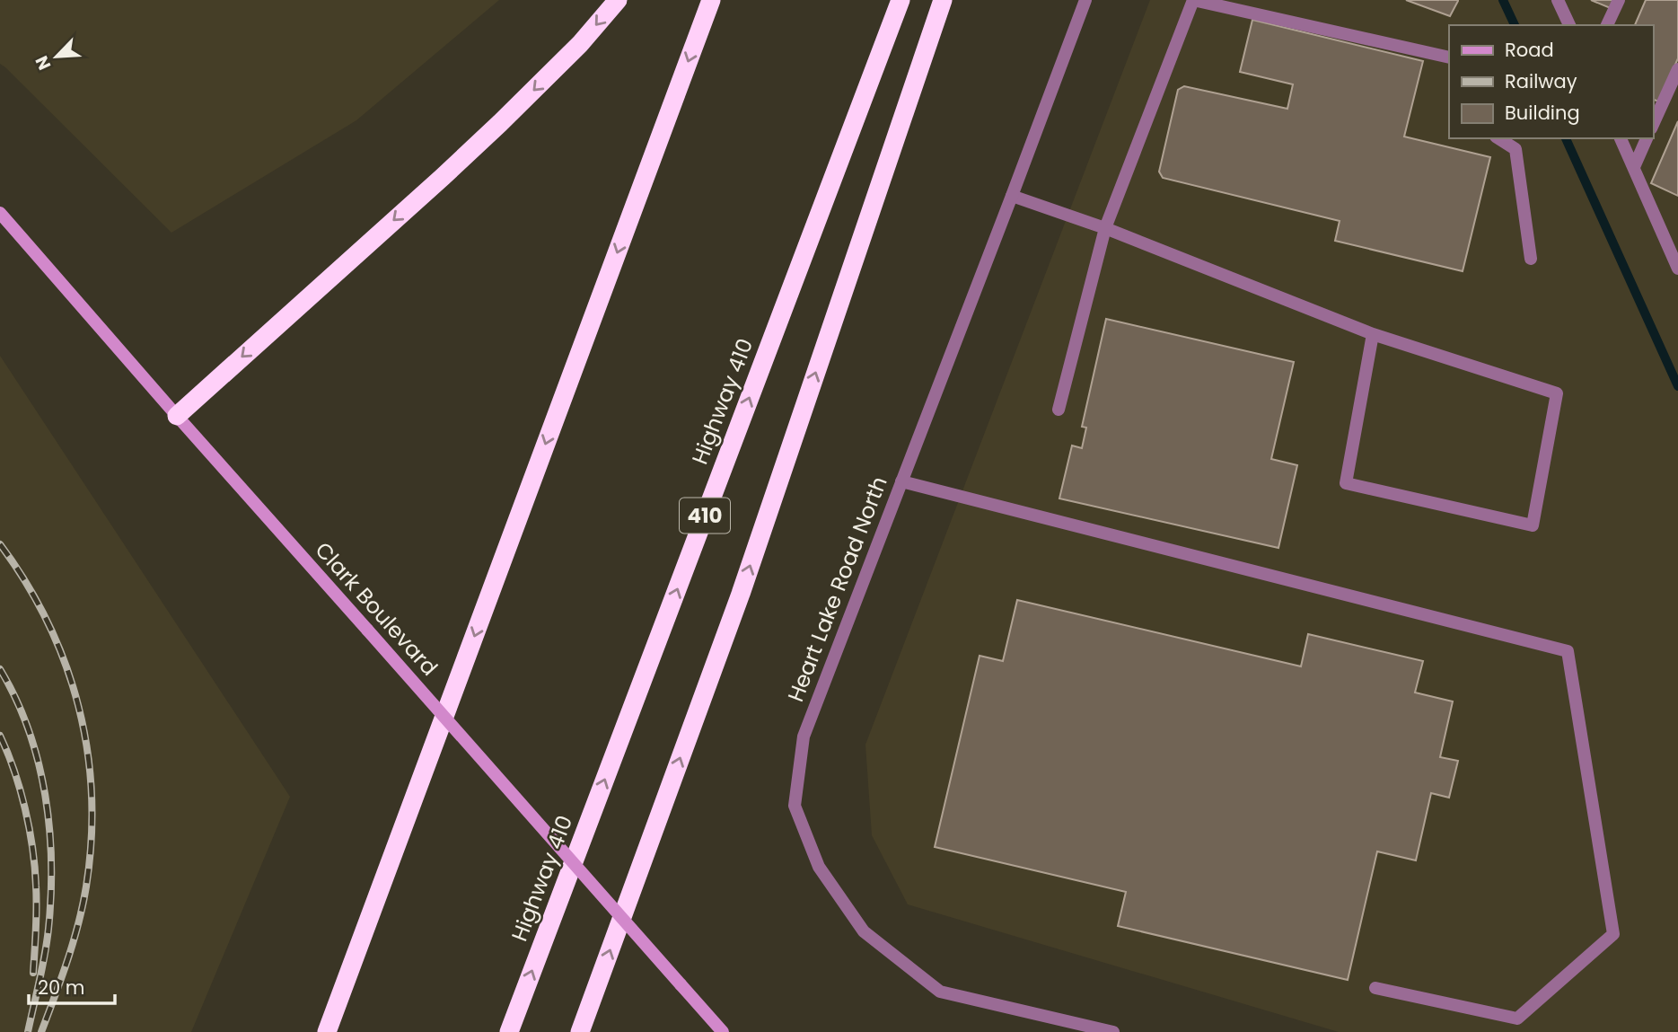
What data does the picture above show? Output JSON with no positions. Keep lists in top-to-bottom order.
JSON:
{
  "streets": {
    "highway": ["Highway 410", "410"],
    "street": ["Heart Lake Road North", "Clark Boulevard"]
  },
  "legend": ["Road", "Railway", "Building"],
  "scale_bar": "20 m",
  "north": "bottom left"
}
